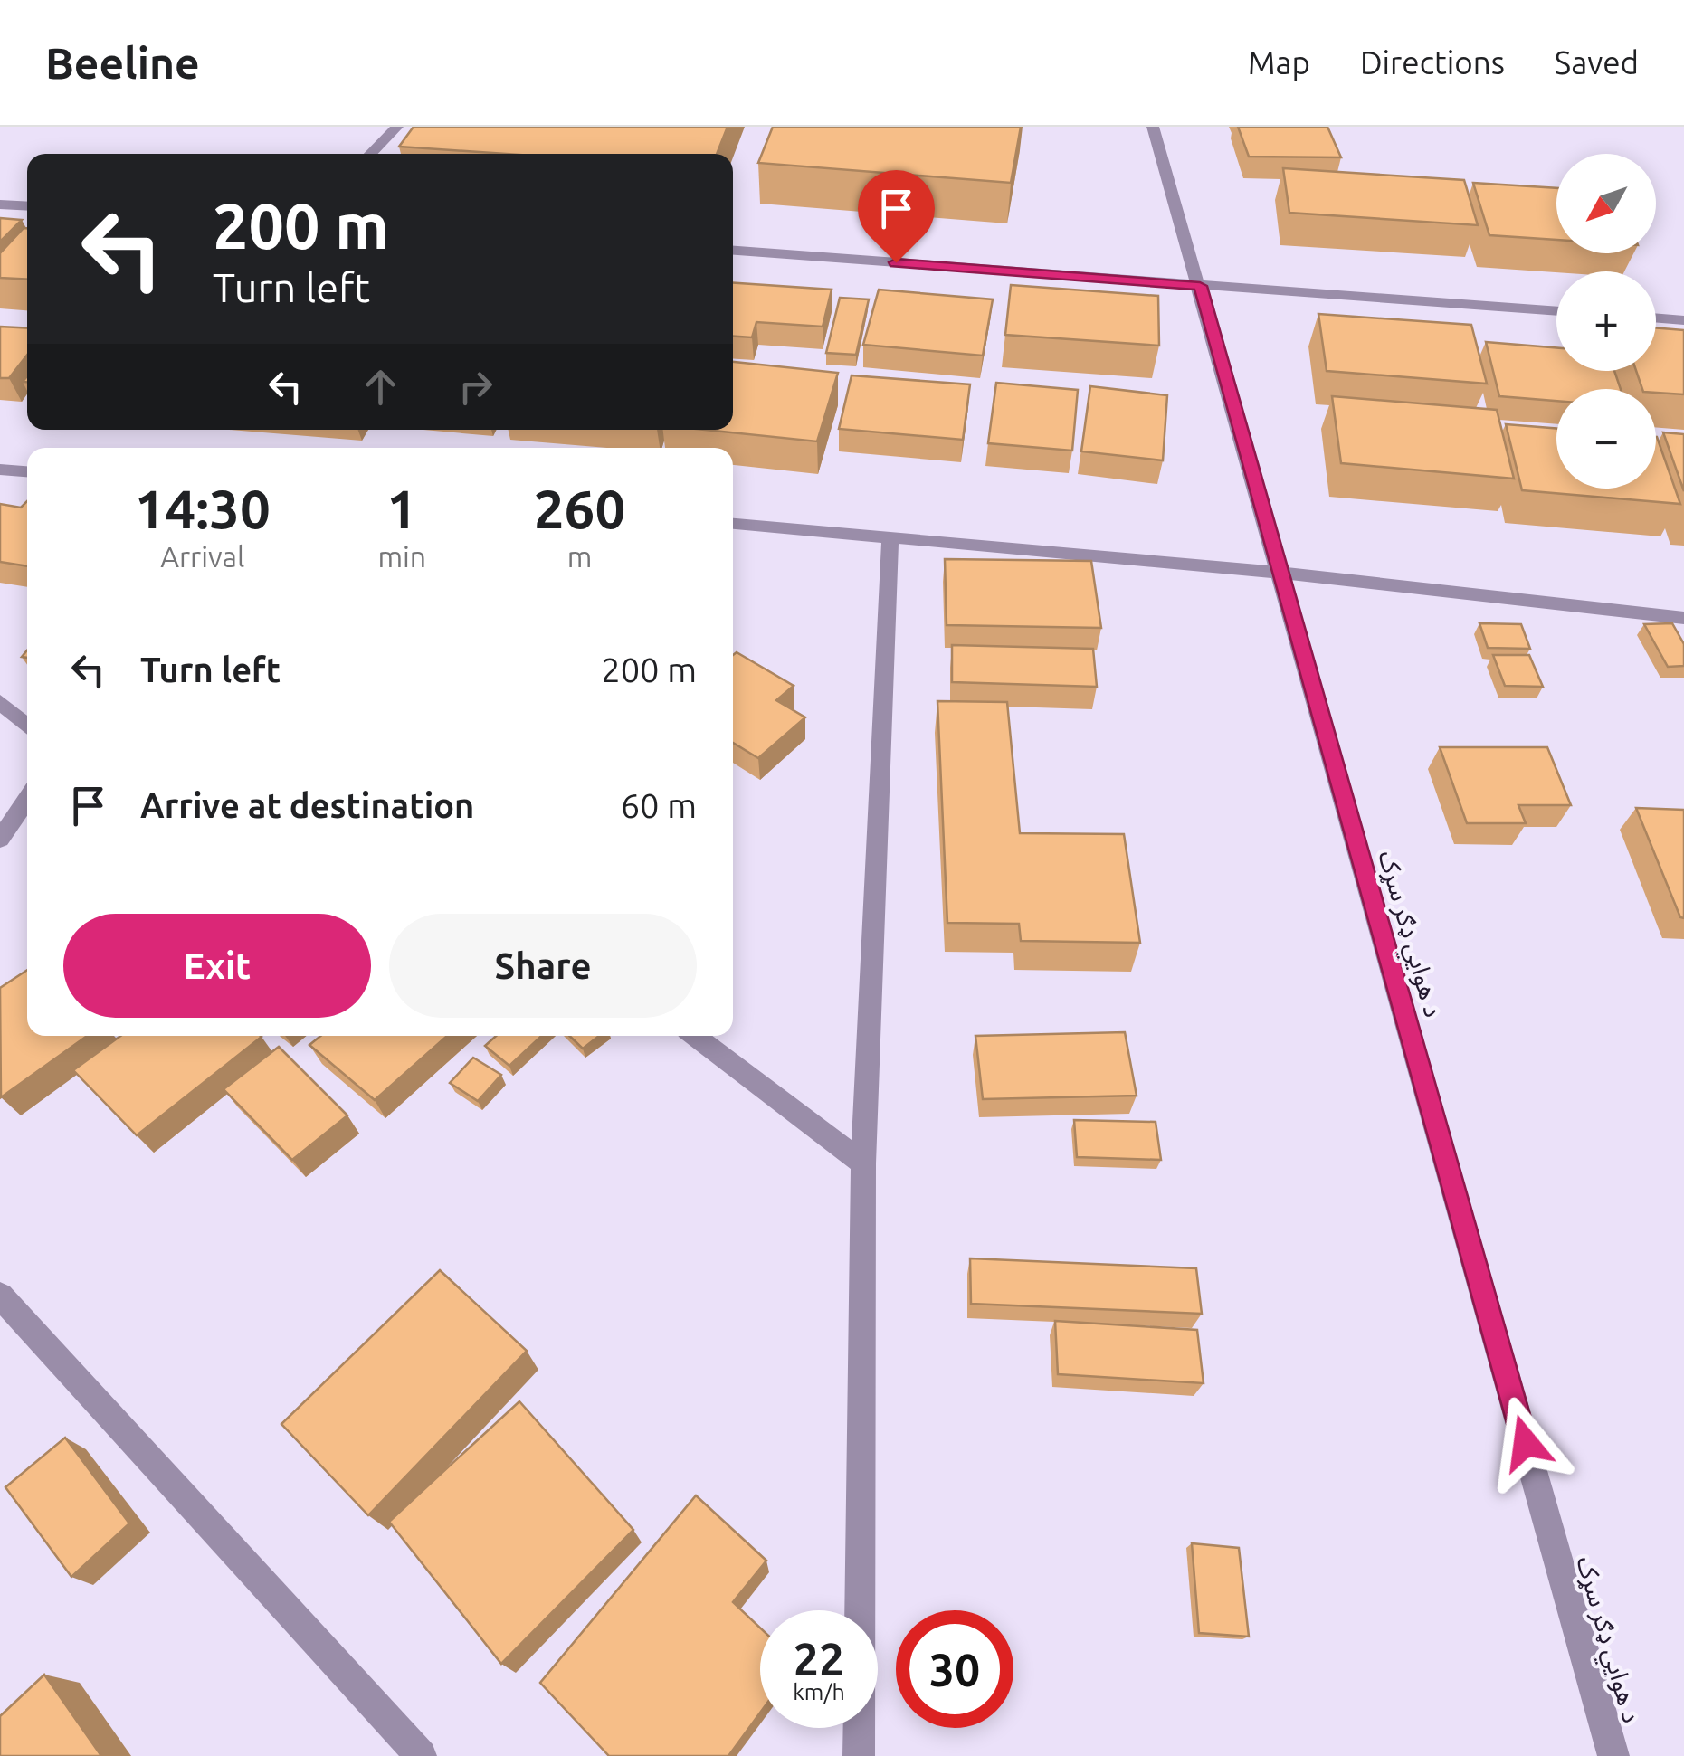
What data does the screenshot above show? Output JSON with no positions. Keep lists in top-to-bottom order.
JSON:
{
  "streets": {
    "street": ["د هوايي ډګر سړک"]
  },
  "north": "bottom left",
  "page": {
    "header": "Beeline",
    "nav": ["Map", "Directions", "Saved"],
    "map_buttons": ["+", "−"],
    "turn": ["200 m", "Turn left"],
    "eta": [
      "14:30",
      "Arrival",
      "1",
      "min",
      "260",
      "m"
    ],
    "list": [
      {
        "name": "Turn left",
        "value": "200 m"
      },
      {
        "name": "Arrive at destination",
        "value": "60 m"
      }
    ],
    "buttons": ["Exit", "Share"],
    "speed": "22 km/h",
    "limit": "30"
  }
}
